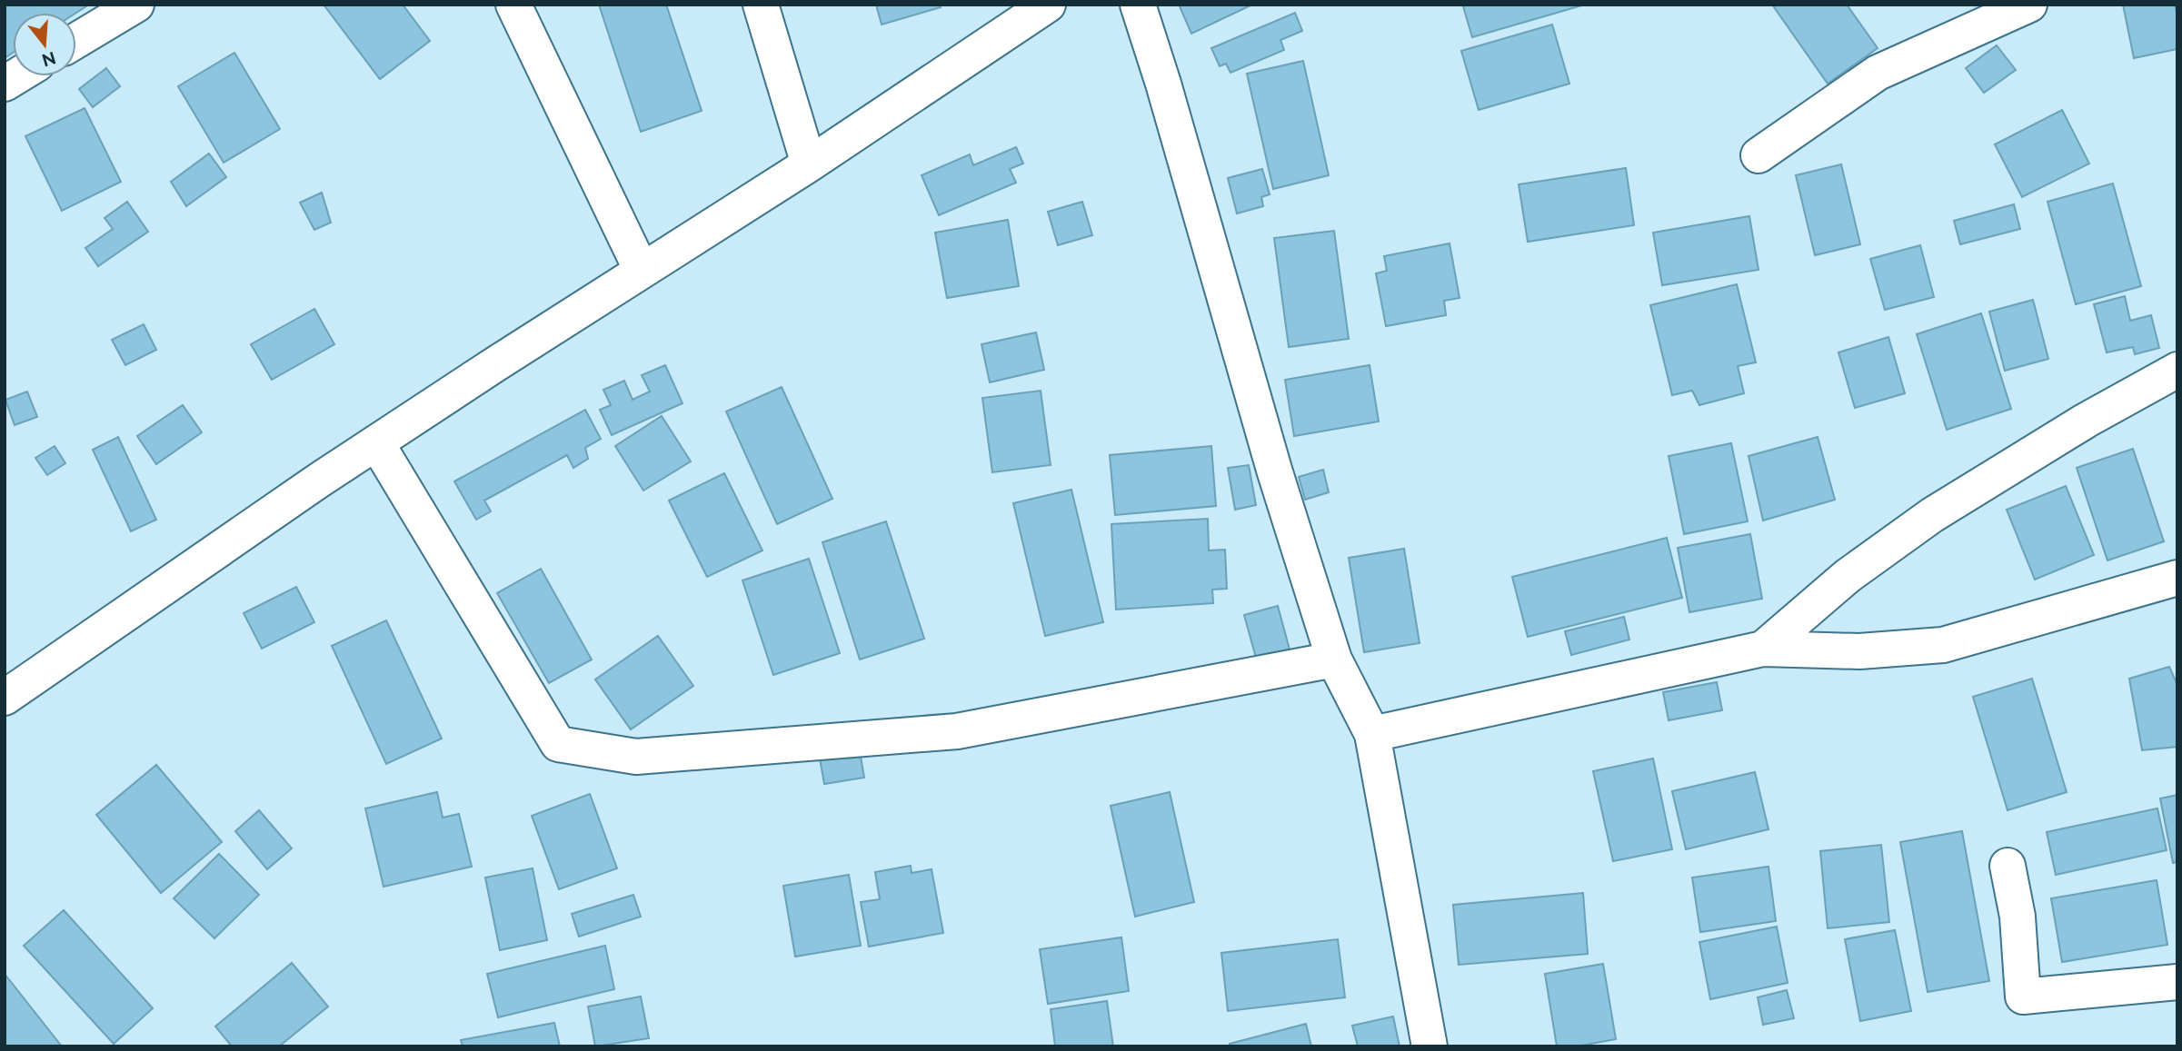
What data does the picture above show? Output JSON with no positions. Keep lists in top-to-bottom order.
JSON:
{
  "north": "bottom"
}
